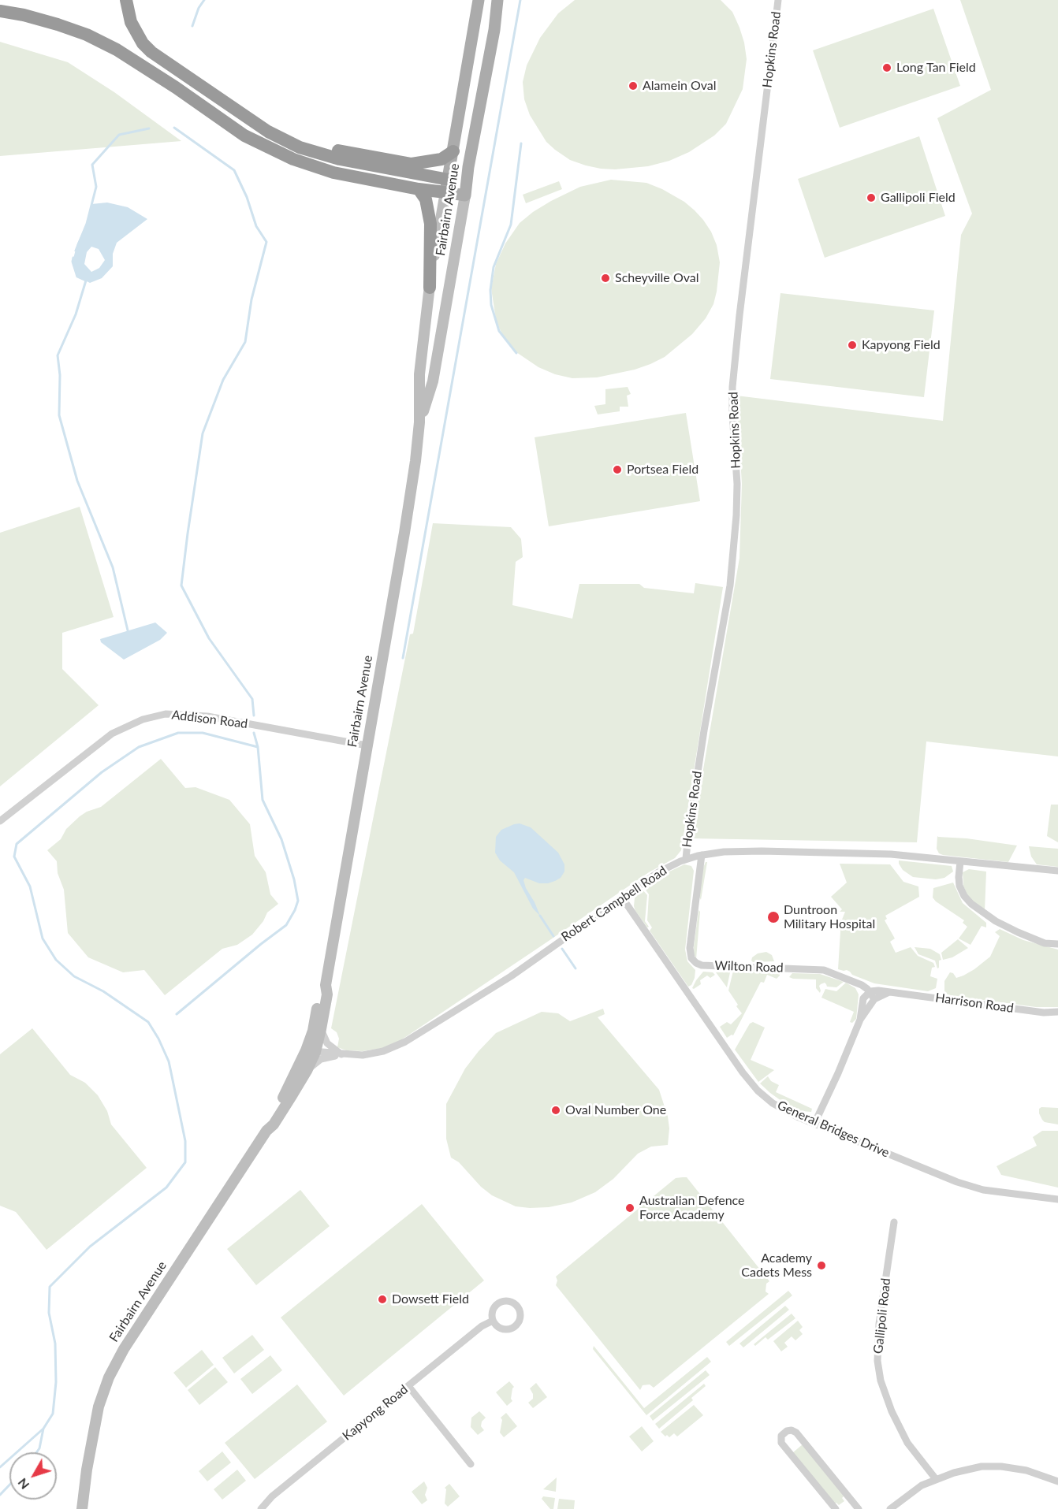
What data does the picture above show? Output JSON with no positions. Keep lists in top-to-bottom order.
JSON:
{
  "streets": {
    "main road": ["Fairbairn Avenue"],
    "street": [
      "Hopkins Road",
      "Addison Road",
      "Robert Campbell Road",
      "Wilton Road",
      "Harrison Road",
      "General Bridges Drive",
      "Gallipoli Road",
      "Kapyong Road"
    ]
  },
  "crossings": [
    ["Hopkins Road", "Robert Campbell Road"],
    ["Fairbairn Avenue", "Addison Road"],
    ["Fairbairn Avenue", "Robert Campbell Road"],
    ["Robert Campbell Road", "Wilton Road"],
    ["Robert Campbell Road", "General Bridges Drive"],
    ["Wilton Road", "Harrison Road"]
  ],
  "places": [
    "Long Tan Field",
    "Alamein Oval",
    "Gallipoli Field",
    "Scheyville Oval",
    "Kapyong Field",
    "Portsea Field",
    "Duntroon Military Hospital",
    "Oval Number One",
    "Australian Defence Force Academy",
    "Academy Cadets Mess",
    "Dowsett Field"
  ],
  "north": "bottom left"
}
